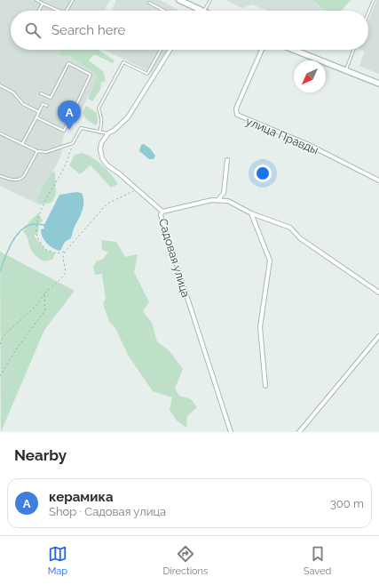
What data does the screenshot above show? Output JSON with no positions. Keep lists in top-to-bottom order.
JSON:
{
  "streets": {
    "street": ["улица Правды", "Садовая улица"]
  },
  "north": "bottom left",
  "page": {
    "search": "Search here",
    "pins": "A",
    "heading": "Nearby",
    "list": [
      {
        "mark": "A",
        "name": "керамика",
        "note": "Shop · Садовая улица",
        "value": "300 m"
      }
    ],
    "nav": ["Map", "Directions", "Saved"]
  }
}
